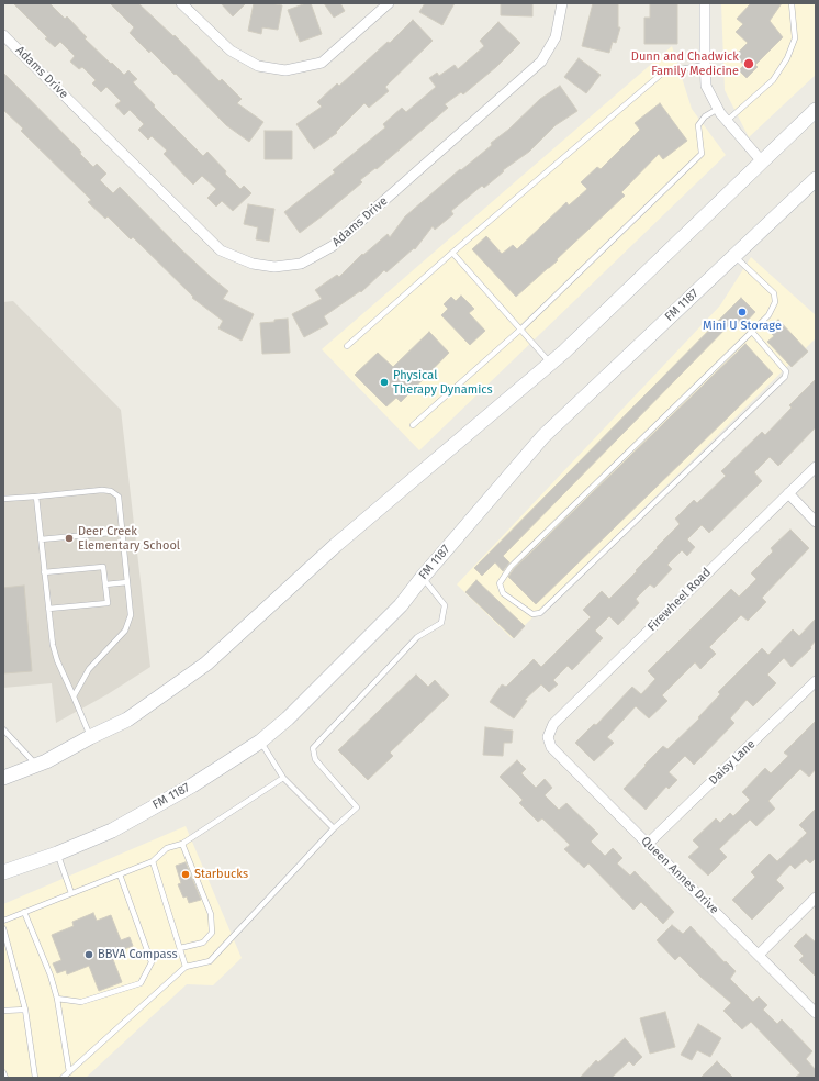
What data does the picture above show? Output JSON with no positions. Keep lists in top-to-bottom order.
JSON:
{
  "streets": {
    "main road": ["FM 1187"],
    "street": [
      "Adams Drive",
      "Firewheel Road",
      "Daisy Lane",
      "Queen Annes Drive"
    ]
  },
  "crossings": [
    ["Firewheel Road", "Queen Annes Drive"],
    ["Daisy Lane", "Queen Annes Drive"]
  ],
  "places": [
    "Dunn and Chadwick Family Medicine",
    "Mini U Storage",
    "Physical Therapy Dynamics",
    "Deer Creek Elementary School",
    "Starbucks",
    "BBVA Compass"
  ]
}
